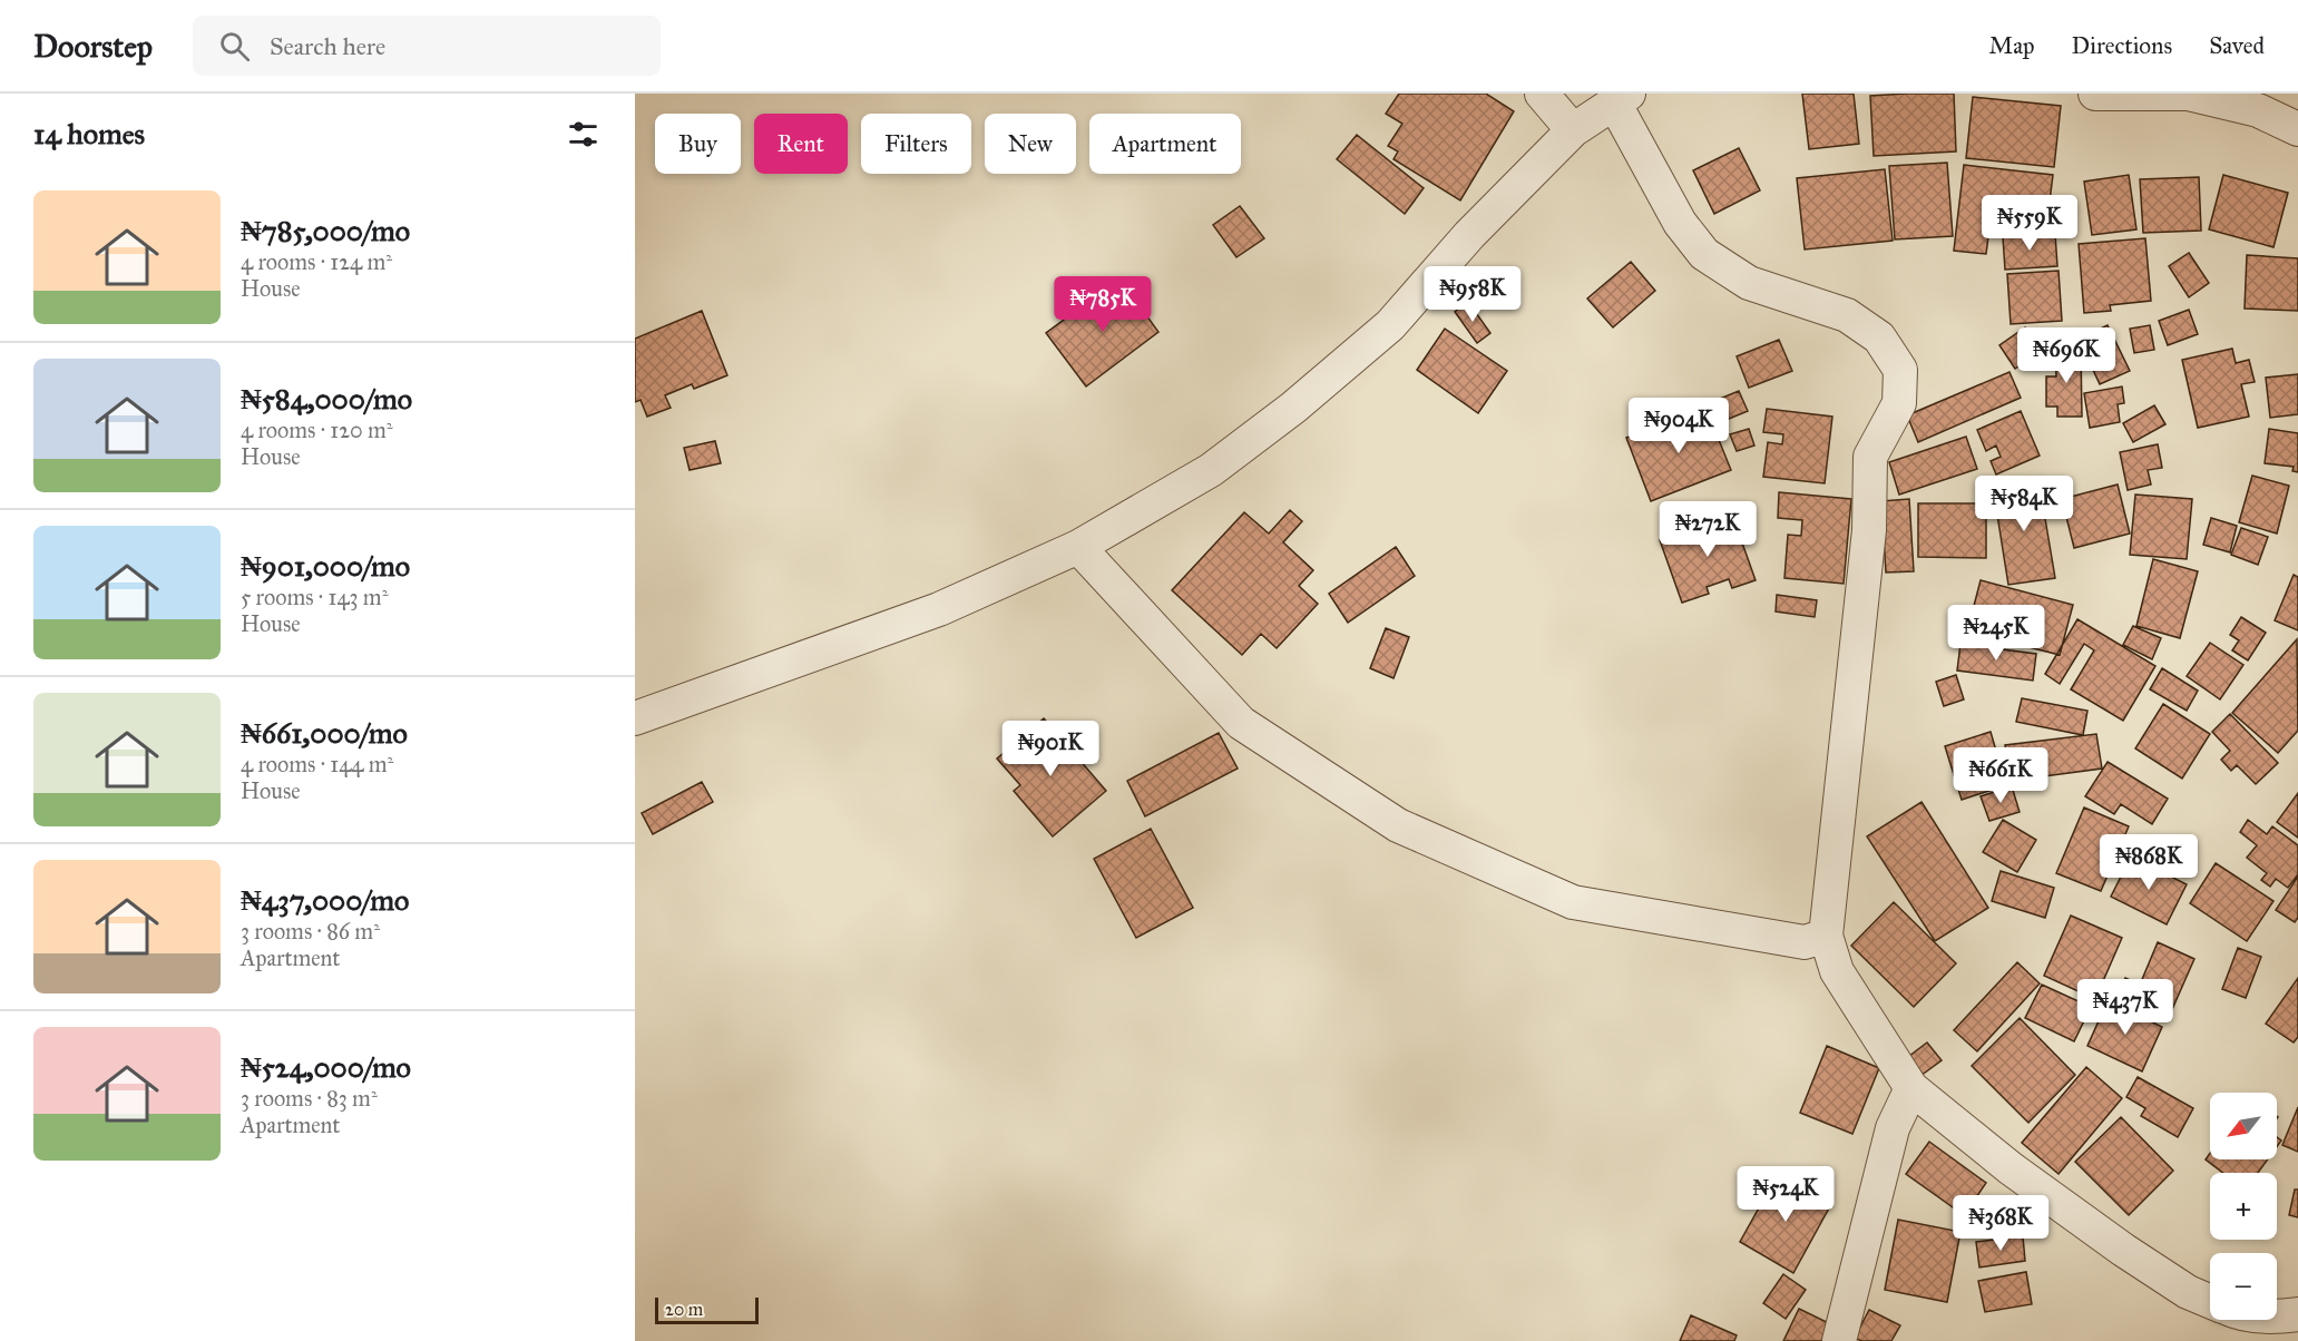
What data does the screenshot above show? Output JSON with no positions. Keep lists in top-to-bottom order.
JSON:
{
  "scale_bar": "20 m",
  "north": "bottom left",
  "page": {
    "header": "Doorstep",
    "search": "Search here",
    "nav": ["Map", "Directions", "Saved"],
    "heading": "14 homes",
    "chip": [
      "Buy",
      "Rent",
      "Filters",
      "New",
      "Apartment"
    ],
    "list": [
      {
        "name": "₦785,000/mo",
        "note": "4 rooms · 124 m² · House"
      },
      {
        "name": "₦584,000/mo",
        "note": "4 rooms · 120 m² · House"
      },
      {
        "name": "₦901,000/mo",
        "note": "5 rooms · 143 m² · House"
      },
      {
        "name": "₦661,000/mo",
        "note": "4 rooms · 144 m² · House"
      },
      {
        "name": "₦437,000/mo",
        "note": "3 rooms · 86 m² · Apartment"
      },
      {
        "name": "₦524,000/mo",
        "note": "3 rooms · 83 m² · Apartment"
      }
    ],
    "price": [
      "₦559K",
      "₦958K",
      "₦785K",
      "₦696K",
      "₦904K",
      "₦584K",
      "₦272K",
      "₦245K",
      "₦901K",
      "₦661K",
      "₦868K",
      "₦437K",
      "₦524K",
      "₦368K"
    ],
    "map_buttons": ["+", "−"],
    "scale": "20 m"
  }
}
